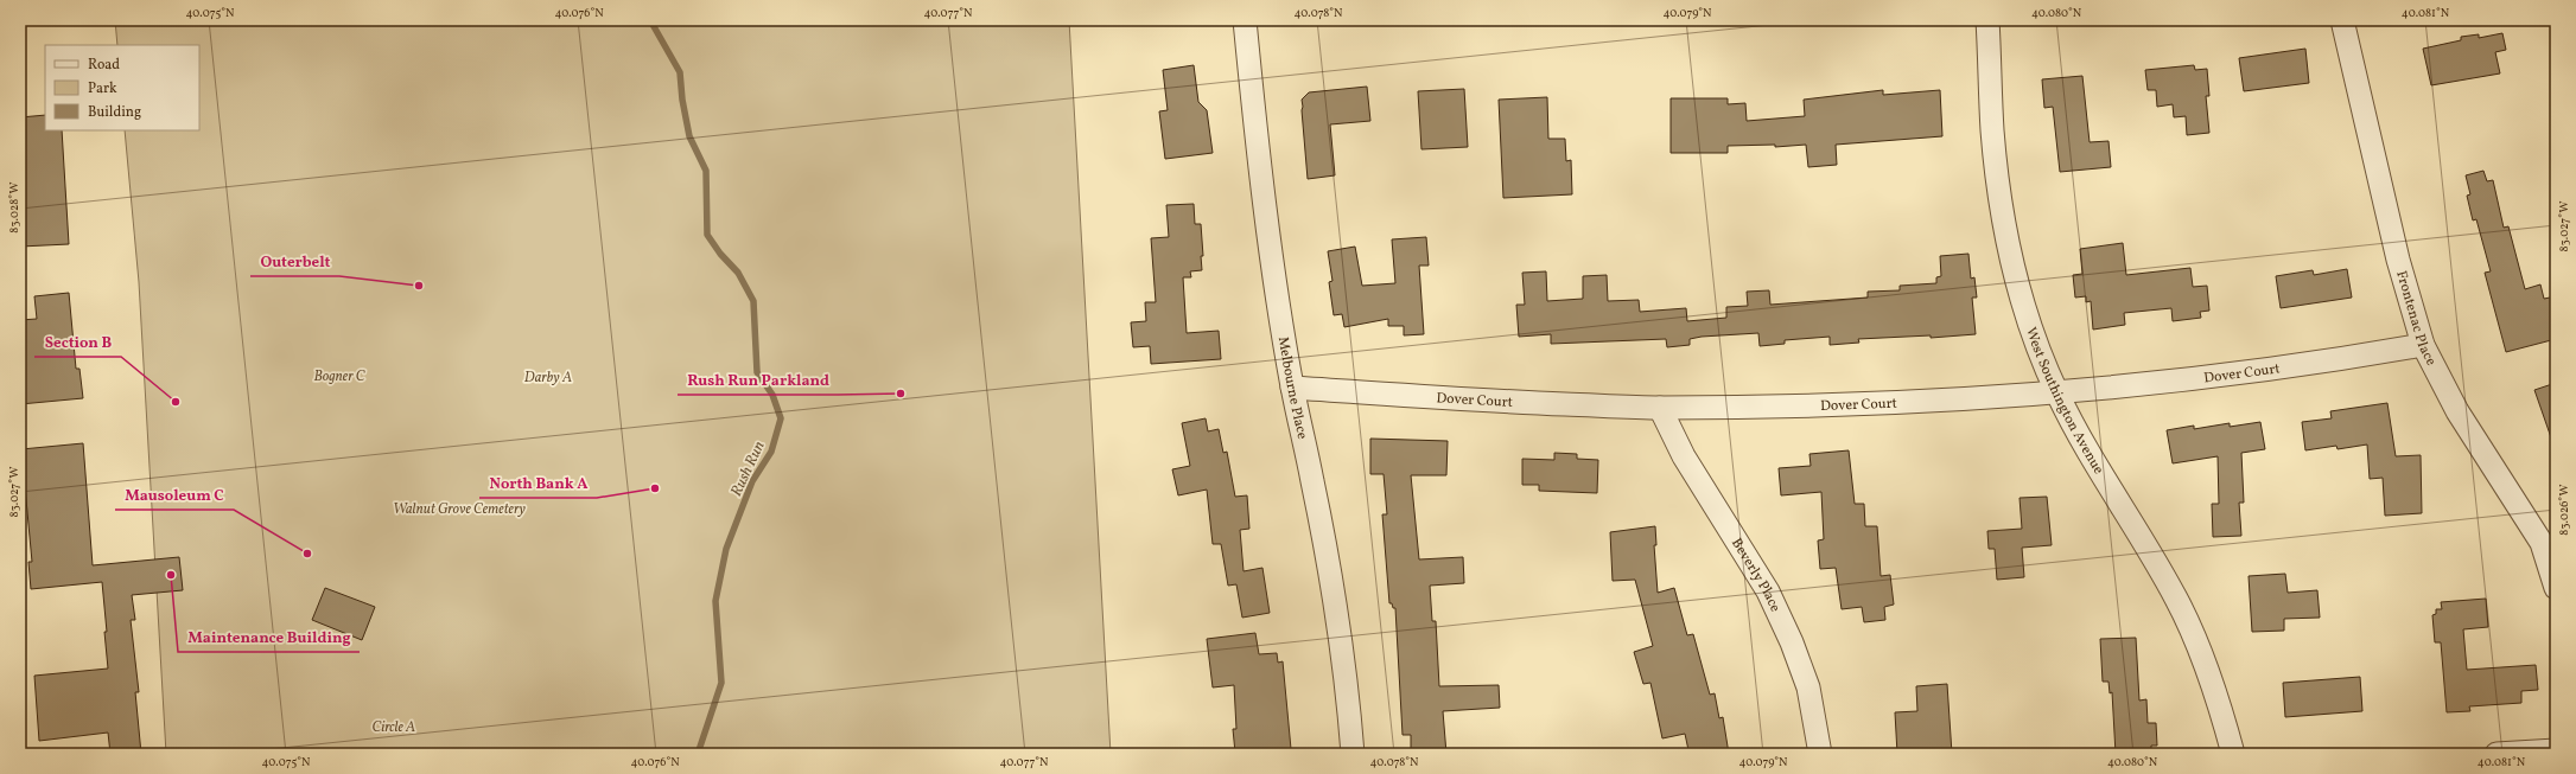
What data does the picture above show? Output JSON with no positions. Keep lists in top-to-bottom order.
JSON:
{
  "streets": {
    "street": [
      "Frontenac Place",
      "Dover Court",
      "Melbourne Place",
      "West Southington Avenue",
      "Beverly Place"
    ]
  },
  "crossings": [
    ["Frontenac Place", "Dover Court"],
    ["Dover Court", "Melbourne Place"],
    ["Dover Court", "West Southington Avenue"],
    ["Dover Court", "Beverly Place"]
  ],
  "water": ["Rush Run"],
  "parks": [
    "Bogner C",
    "Darby A",
    "Walnut Grove Cemetery",
    "Circle A"
  ],
  "places": [
    "Outerbelt",
    "Rush Run Parkland",
    "Section B",
    "North Bank A",
    "Mausoleum C",
    "Maintenance Building"
  ],
  "legend": ["Road", "Park", "Building"],
  "coordinates": [
    "40.075°N",
    "40.076°N",
    "40.077°N",
    "40.078°N",
    "40.079°N",
    "40.080°N",
    "40.081°N",
    "83.028°W",
    "83.027°W",
    "83.026°W"
  ]
}
